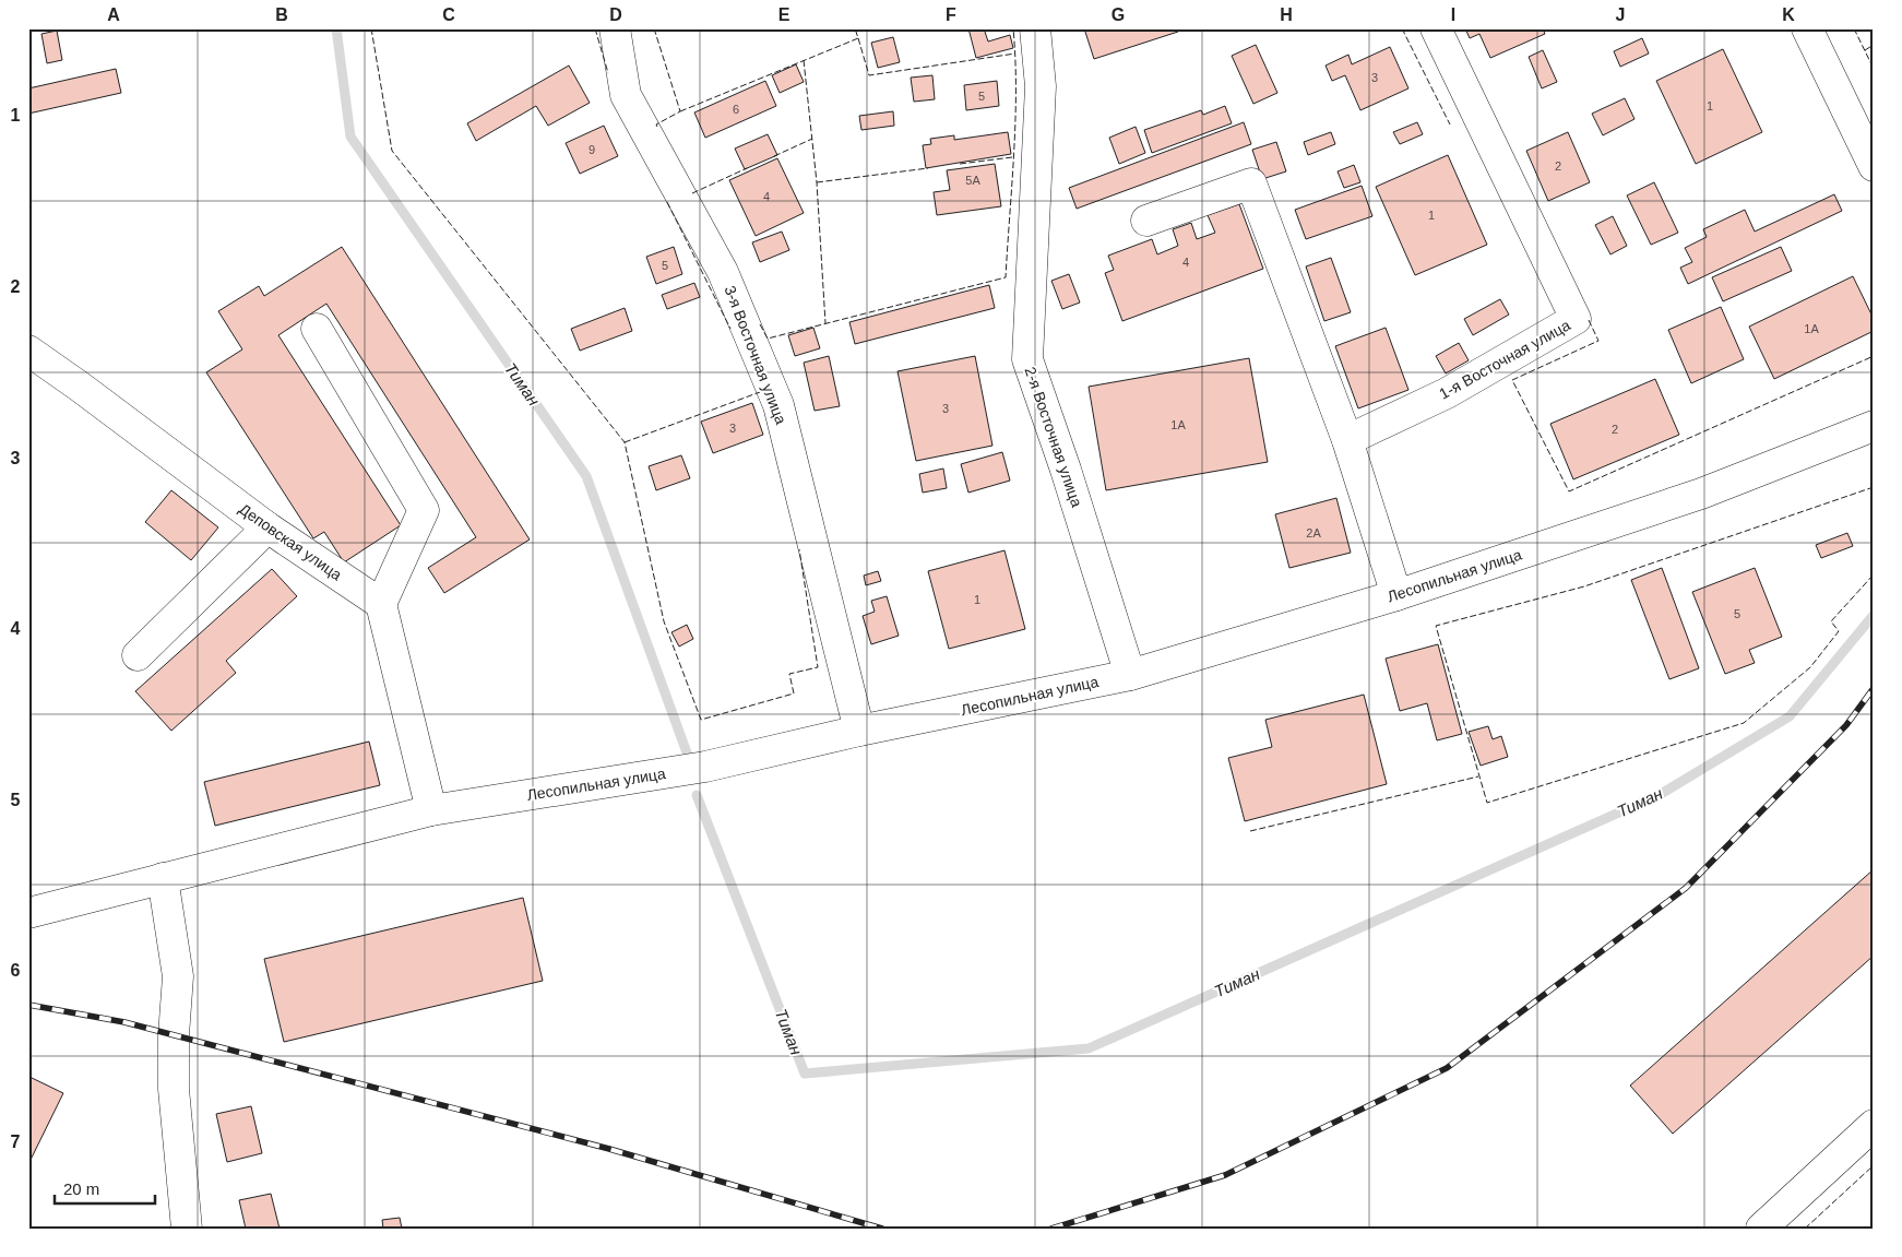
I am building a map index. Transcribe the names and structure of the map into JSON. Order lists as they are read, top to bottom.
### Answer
{
  "streets": {
    "street": [
      "3-я Восточная улица",
      "1-я Восточная улица",
      "2-я Восточная улица",
      "Деповская улица",
      "Лесопильная улица"
    ]
  },
  "crossings": [
    ["3-я Восточная улица", "Лесопильная улица"],
    ["2-я Восточная улица", "Лесопильная улица"]
  ],
  "water": ["Тиман"],
  "house_numbers": [
    "3",
    "5",
    "1",
    "6",
    "9",
    "2",
    "5А",
    "4",
    "1",
    "4",
    "5",
    "1А",
    "3",
    "1А",
    "3",
    "2",
    "2А",
    "1",
    "5"
  ],
  "scale_bar": "20 m",
  "grid": {
    "columns": [
      "A",
      "B",
      "C",
      "D",
      "E",
      "F",
      "G",
      "H",
      "I",
      "J",
      "K"
    ],
    "rows": [
      "1",
      "2",
      "3",
      "4",
      "5",
      "6",
      "7"
    ]
  }
}
